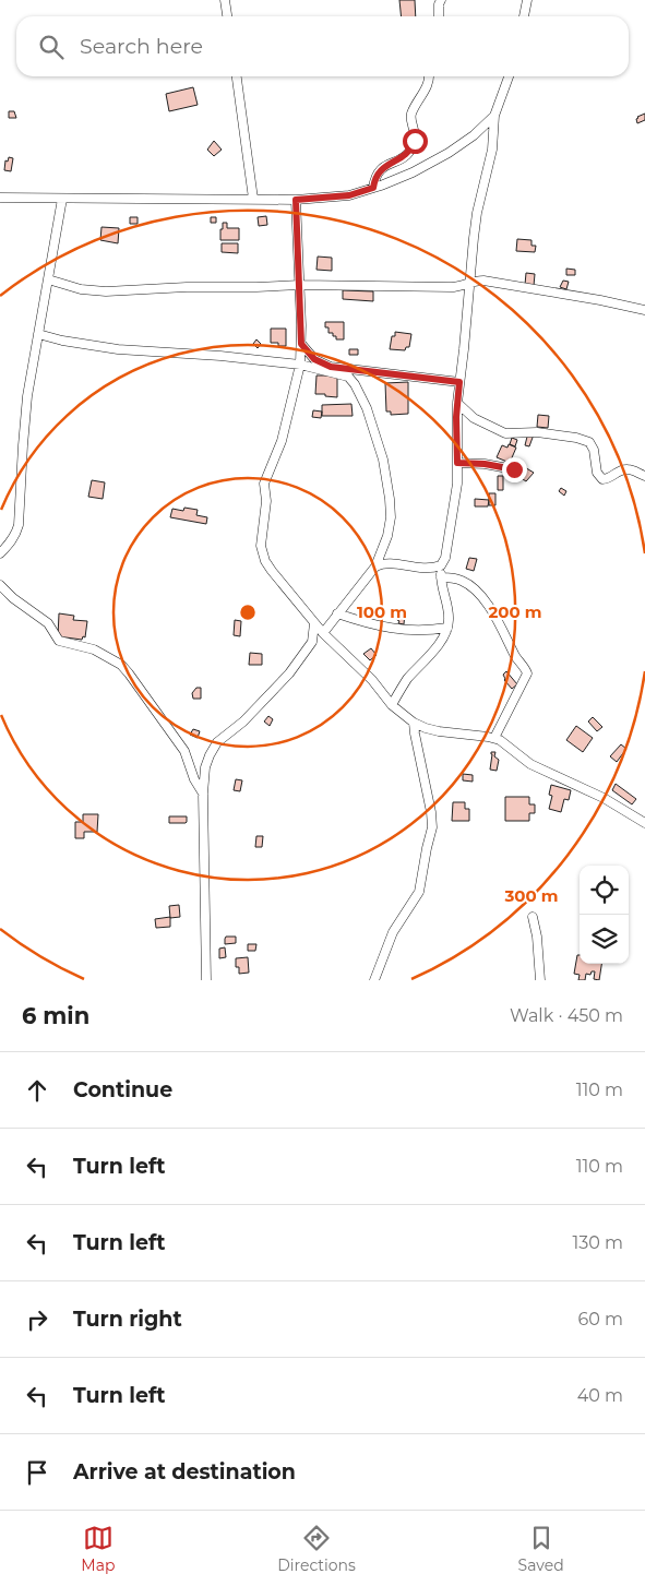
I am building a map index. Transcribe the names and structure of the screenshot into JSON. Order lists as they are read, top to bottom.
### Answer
{
  "page": {
    "search": "Search here",
    "heading": ["6 min", "Walk · 450 m"],
    "list": [
      ["Continue", "110 m"],
      ["Turn left", "110 m"],
      ["Turn left", "130 m"],
      ["Turn right", "60 m"],
      ["Turn left", "40 m"],
      "Arrive at destination"
    ],
    "nav": ["Map", "Directions", "Saved"]
  },
  "rings": ["100 m", "200 m", "300 m"]
}
